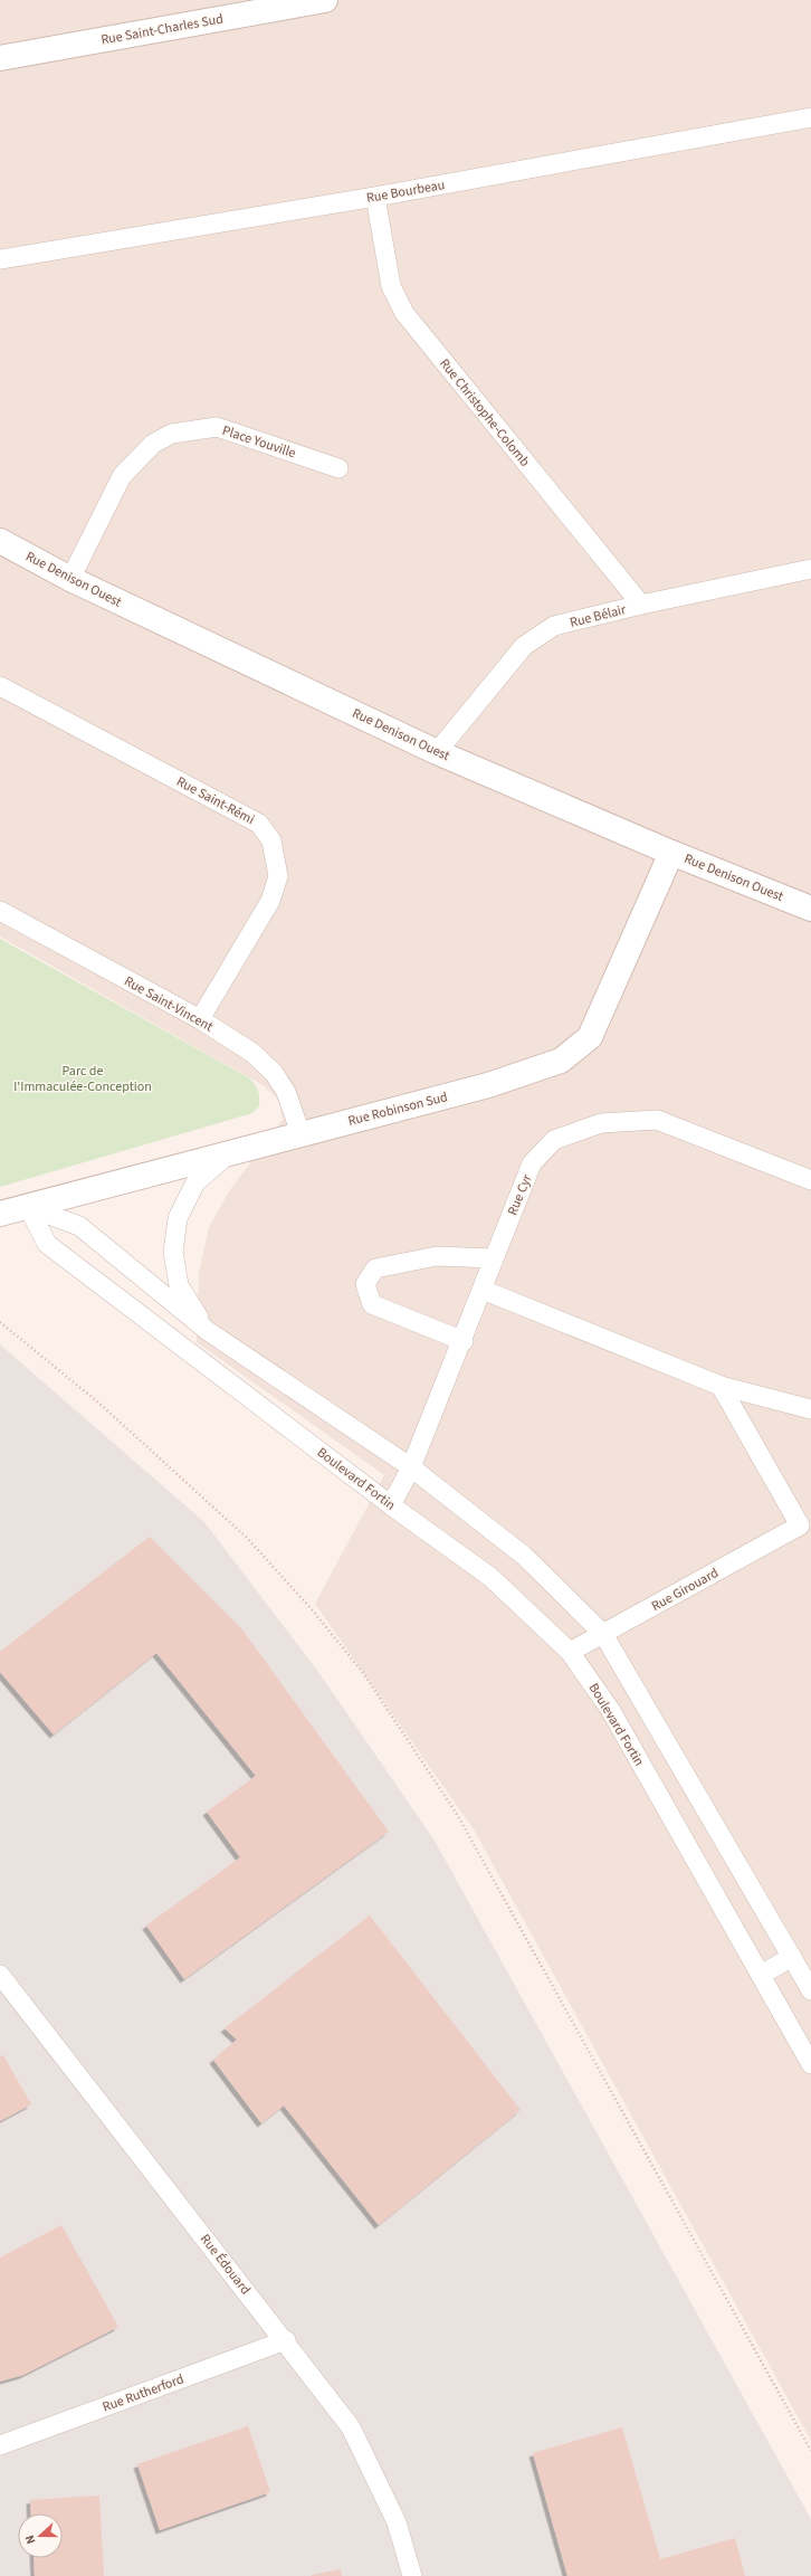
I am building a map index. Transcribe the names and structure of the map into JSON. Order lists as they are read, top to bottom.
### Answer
{
  "streets": {
    "street": [
      "Rue Saint-Charles Sud",
      "Rue Bourbeau",
      "Rue Christophe-Colomb",
      "Place Youville",
      "Rue Denison Ouest",
      "Rue Bélair",
      "Rue Saint-Rémi",
      "Rue Saint-Vincent",
      "Rue Robinson Sud",
      "Rue Cyr",
      "Boulevard Fortin",
      "Rue Girouard",
      "Rue Édouard",
      "Rue Rutherford"
    ]
  },
  "crossings": [
    ["Rue Bourbeau", "Rue Christophe-Colomb"],
    ["Rue Christophe-Colomb", "Rue Bélair"],
    ["Place Youville", "Rue Denison Ouest"],
    ["Rue Denison Ouest", "Rue Bélair"],
    ["Rue Denison Ouest", "Rue Robinson Sud"],
    ["Rue Saint-Rémi", "Rue Saint-Vincent"],
    ["Rue Saint-Vincent", "Rue Robinson Sud"],
    ["Rue Robinson Sud", "Boulevard Fortin"],
    ["Rue Cyr", "Boulevard Fortin"],
    ["Boulevard Fortin", "Rue Girouard"],
    ["Rue Édouard", "Rue Rutherford"]
  ],
  "parks": ["Parc de l'Immaculée-Conception"],
  "north": "left"
}
